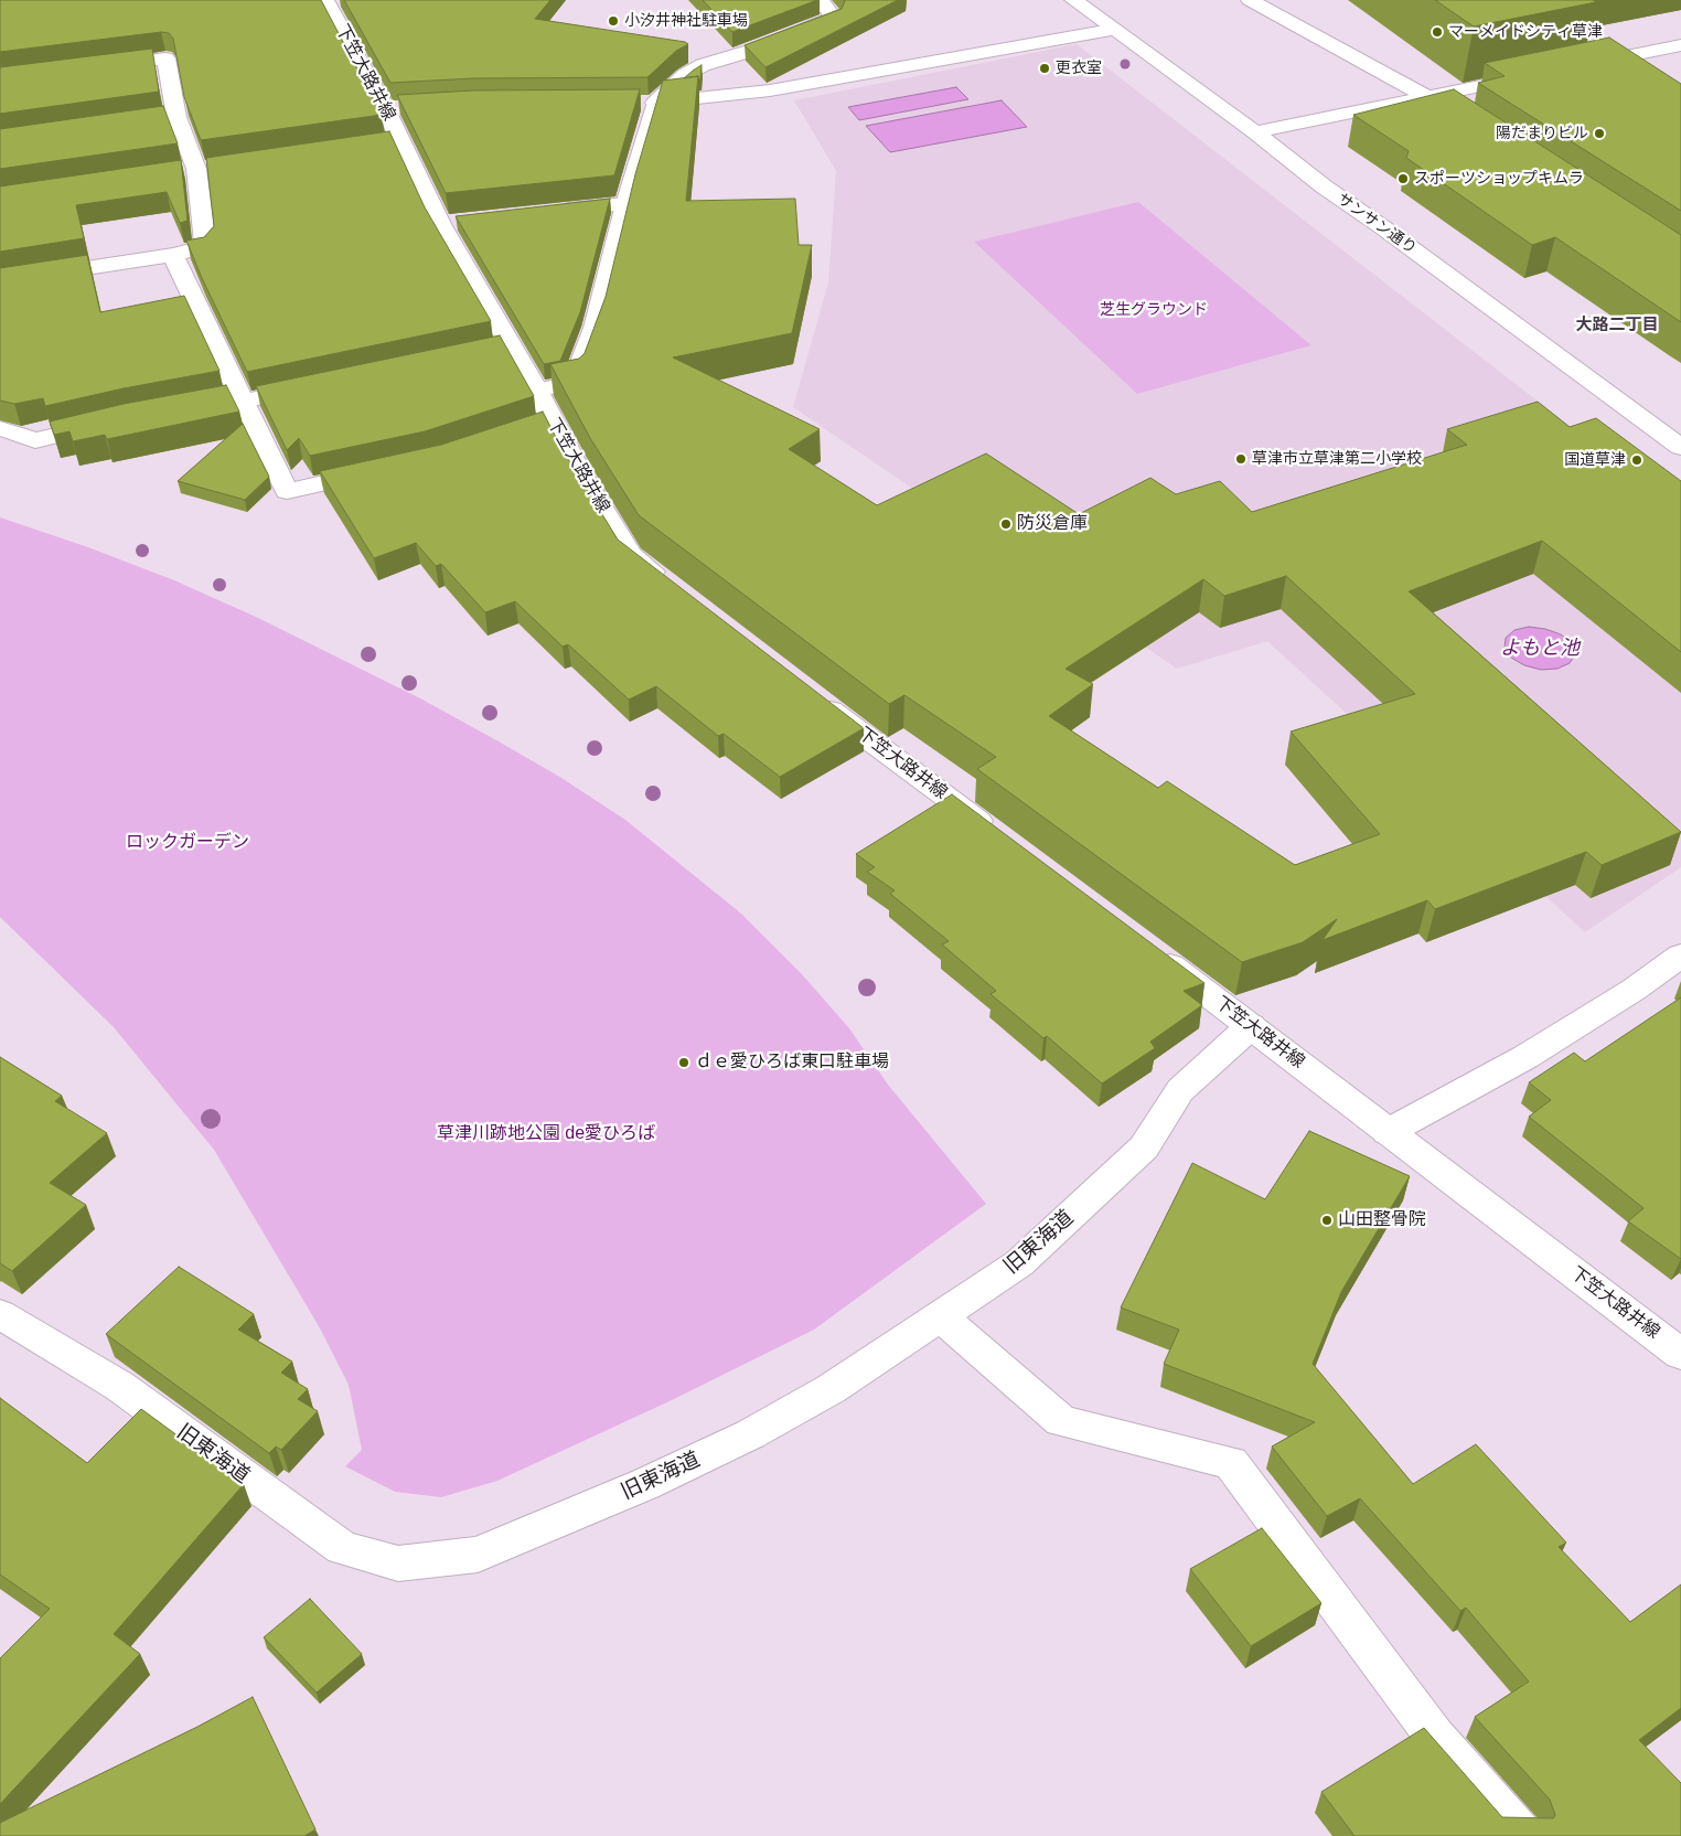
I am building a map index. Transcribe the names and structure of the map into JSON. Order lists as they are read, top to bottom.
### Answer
{
  "streets": {
    "street": ["下笠大路井線", "サンサン通り", "旧東海道"]
  },
  "crossings": [
    ["下笠大路井線", "旧東海道"]
  ],
  "districts": ["大路二丁目"],
  "water": ["よもと池"],
  "parks": ["芝生グラウンド", "ロックガーデン", "草津川跡地公園 de愛ひろば"],
  "places": [
    "小汐井神社駐車場",
    "マーメイドシティ草津",
    "更衣室",
    "陽だまりビル",
    "スポーツショップキムラ",
    "草津市立草津第二小学校",
    "国道草津",
    "防災倉庫",
    "ｄｅ愛ひろば東口駐車場",
    "山田整骨院"
  ]
}
